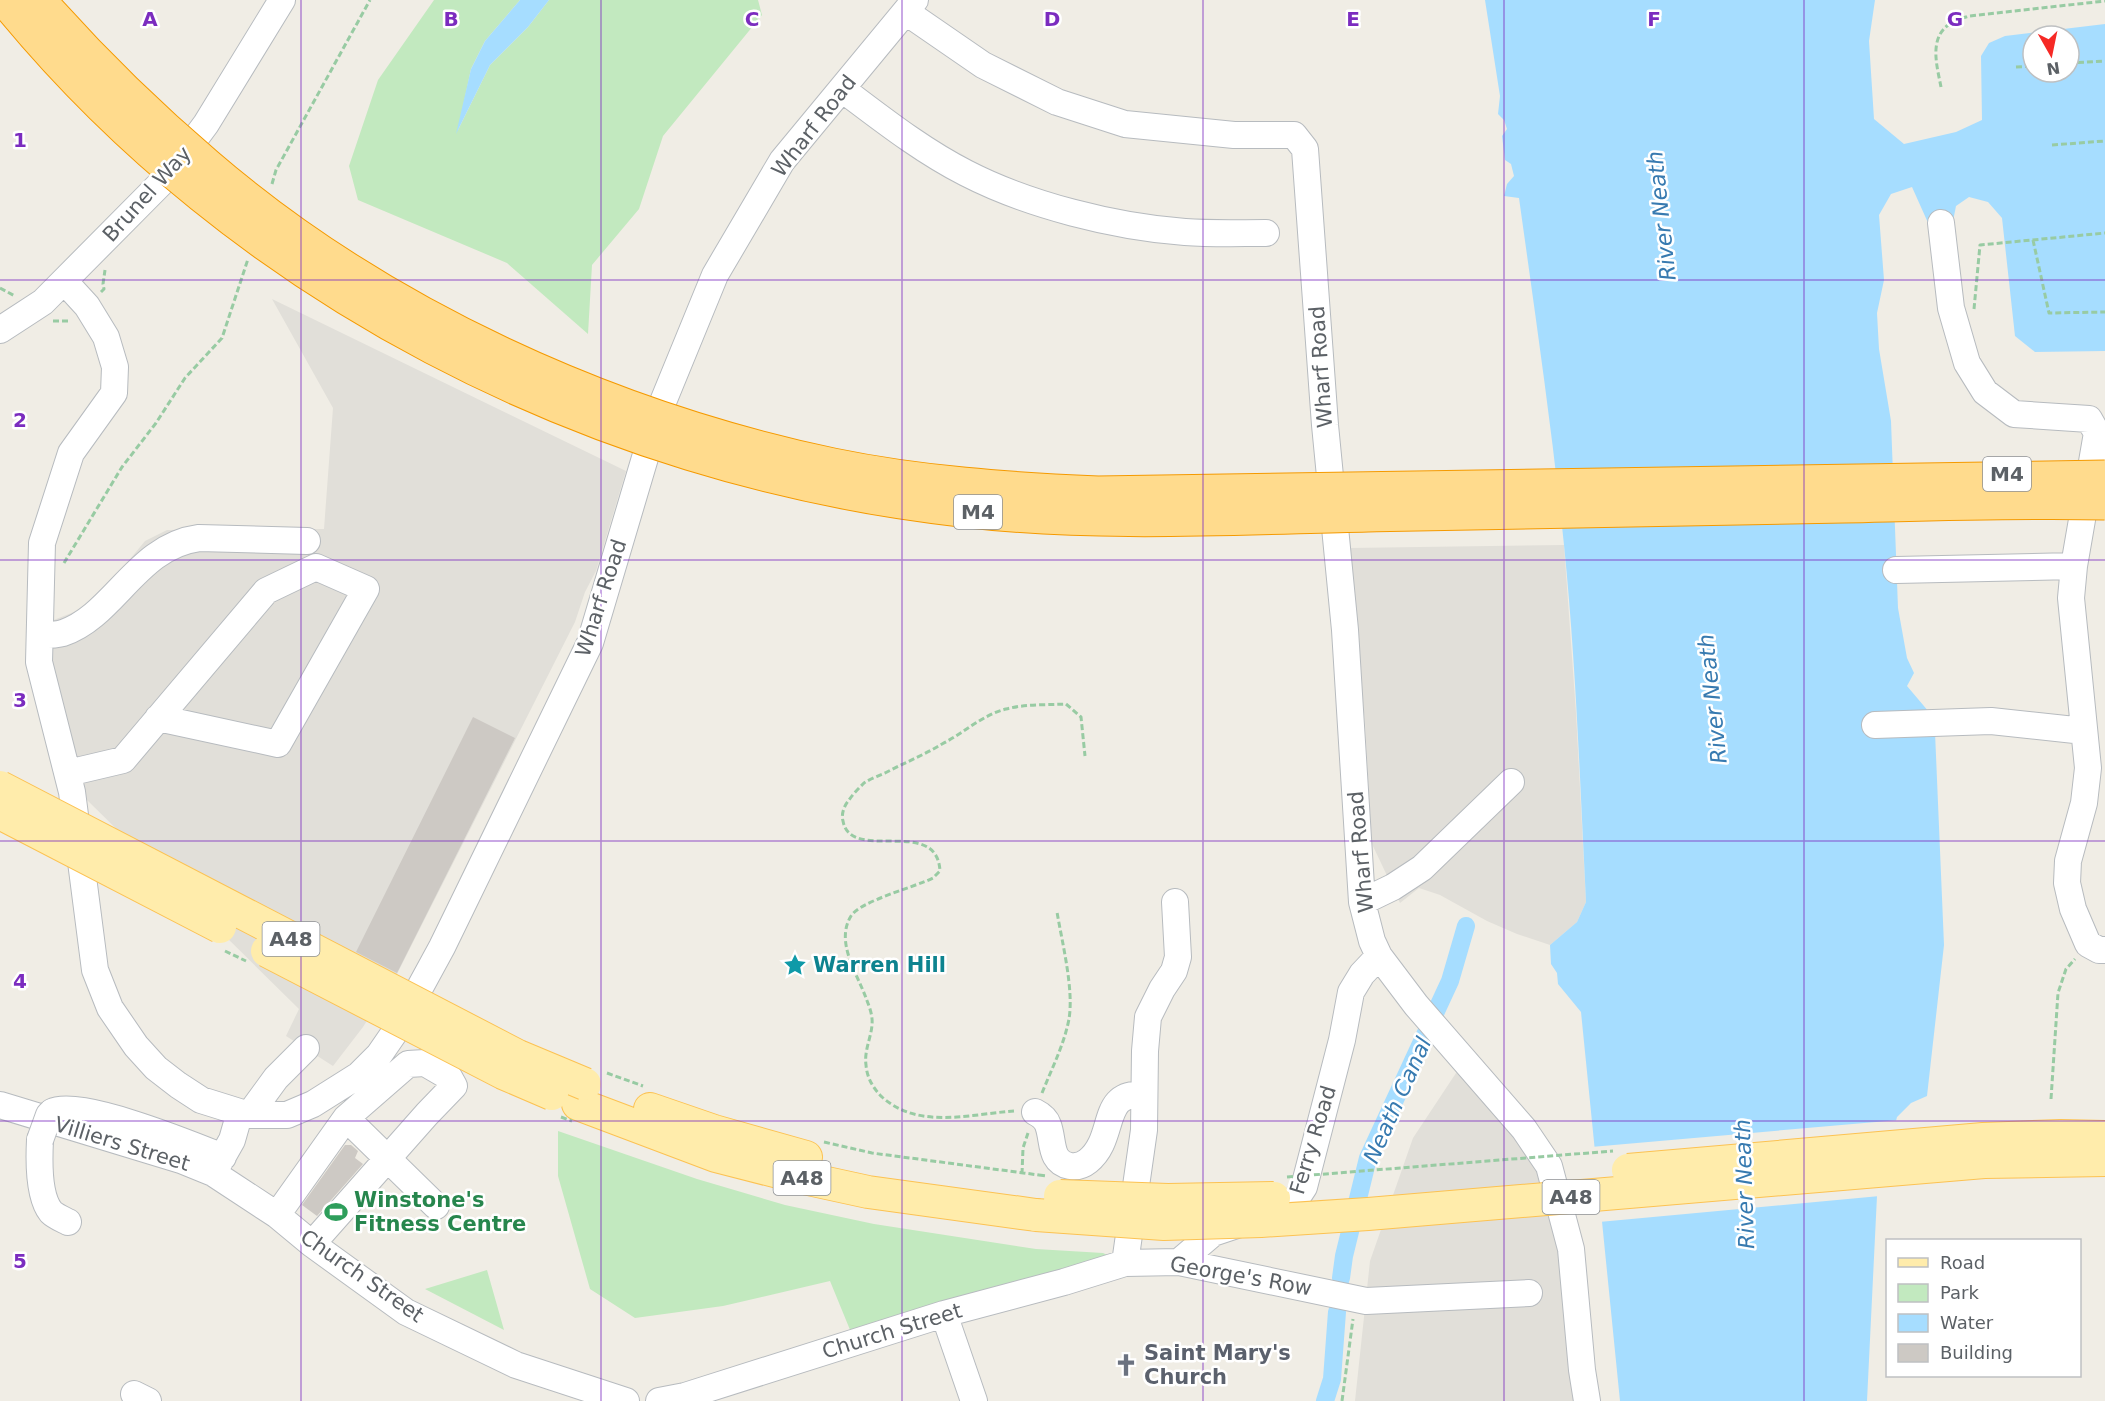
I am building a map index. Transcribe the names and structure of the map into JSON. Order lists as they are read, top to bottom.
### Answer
{
  "streets": {
    "highway": ["M4"],
    "main road": ["A48"],
    "street": [
      "Wharf Road",
      "Brunel Way",
      "Ferry Road",
      "Villiers Street",
      "Church Street",
      "George's Row"
    ]
  },
  "crossings": [
    ["Wharf Road", "Brunel Way"],
    ["Wharf Road", "Ferry Road"],
    ["Ferry Road", "George's Row"],
    ["Villiers Street", "Church Street"],
    ["Church Street", "George's Row"]
  ],
  "water": ["River Neath", "Neath Canal"],
  "places": {
    "place": ["Warren Hill"],
    "sports": ["Winstone's Fitness Centre"],
    "church": ["Saint Mary's Church"]
  },
  "legend": [
    "Road",
    "Park",
    "Water",
    "Building"
  ],
  "north": "bottom",
  "grid": {
    "columns": [
      "A",
      "B",
      "C",
      "D",
      "E",
      "F",
      "G"
    ],
    "rows": [
      "1",
      "2",
      "3",
      "4",
      "5"
    ]
  }
}
